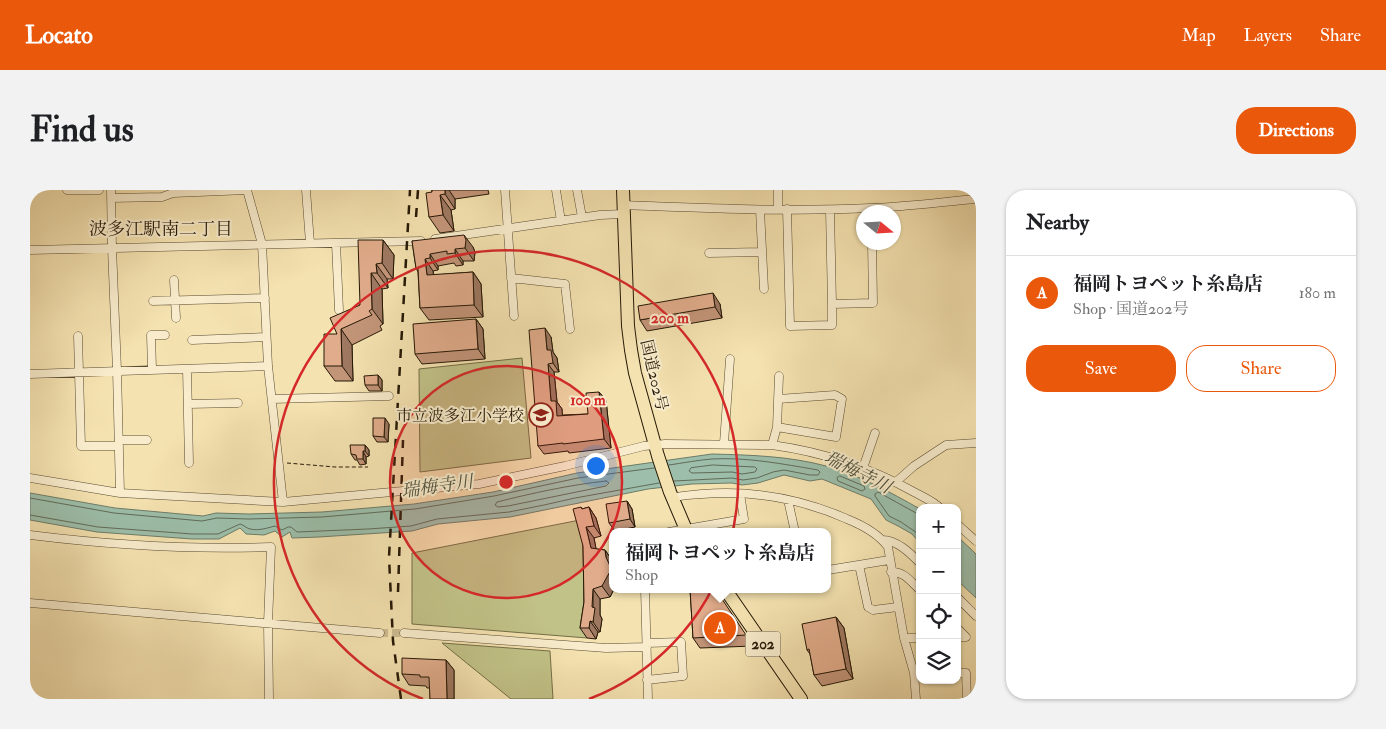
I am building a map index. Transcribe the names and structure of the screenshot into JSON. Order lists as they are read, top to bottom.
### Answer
{
  "streets": {
    "highway": ["国道202号", "202"]
  },
  "districts": ["波多江駅南二丁目"],
  "water": ["瑞梅寺川"],
  "places": {
    "school or university": ["市立波多江小学校"]
  },
  "north": "right",
  "page": {
    "header": "Locato",
    "nav": ["Map", "Layers", "Share"],
    "buttons": [
      "Directions",
      ["Save", "Share"]
    ],
    "title": "Find us",
    "heading": "Nearby",
    "list": [
      {
        "mark": "A",
        "name": "福岡トヨペット糸島店",
        "note": "Shop · 国道202号",
        "value": "180 m"
      }
    ],
    "map_buttons": ["+", "−"],
    "popup": ["福岡トヨペット糸島店", "Shop"],
    "pins": "A"
  },
  "rings": ["200 m", "100 m"]
}
